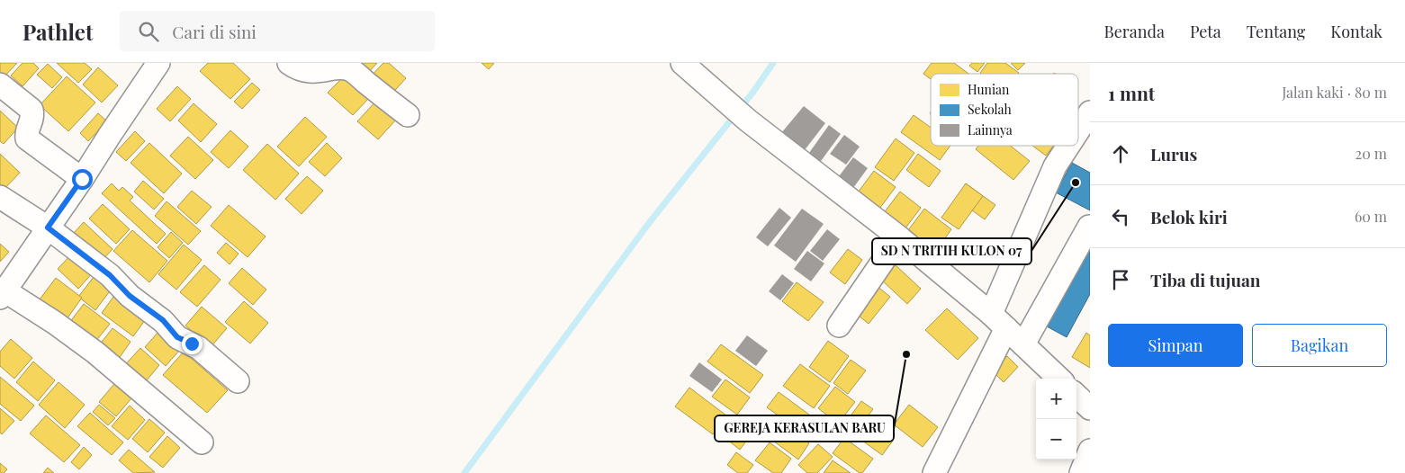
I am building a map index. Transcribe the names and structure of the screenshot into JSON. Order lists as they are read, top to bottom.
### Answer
{
  "places": ["SD N TRITIH KULON 07", "GEREJA KERASULAN BARU"],
  "legend": ["Hunian", "Sekolah", "Lainnya"],
  "page": {
    "header": "Pathlet",
    "search": "Cari di sini",
    "nav": [
      "Beranda",
      "Peta",
      "Tentang",
      "Kontak"
    ],
    "heading": ["1 mnt", "Jalan kaki · 80 m"],
    "list": [
      ["Lurus", "20 m"],
      ["Belok kiri", "60 m"],
      "Tiba di tujuan"
    ],
    "buttons": ["Simpan", "Bagikan"],
    "map_buttons": ["+", "−"]
  }
}
